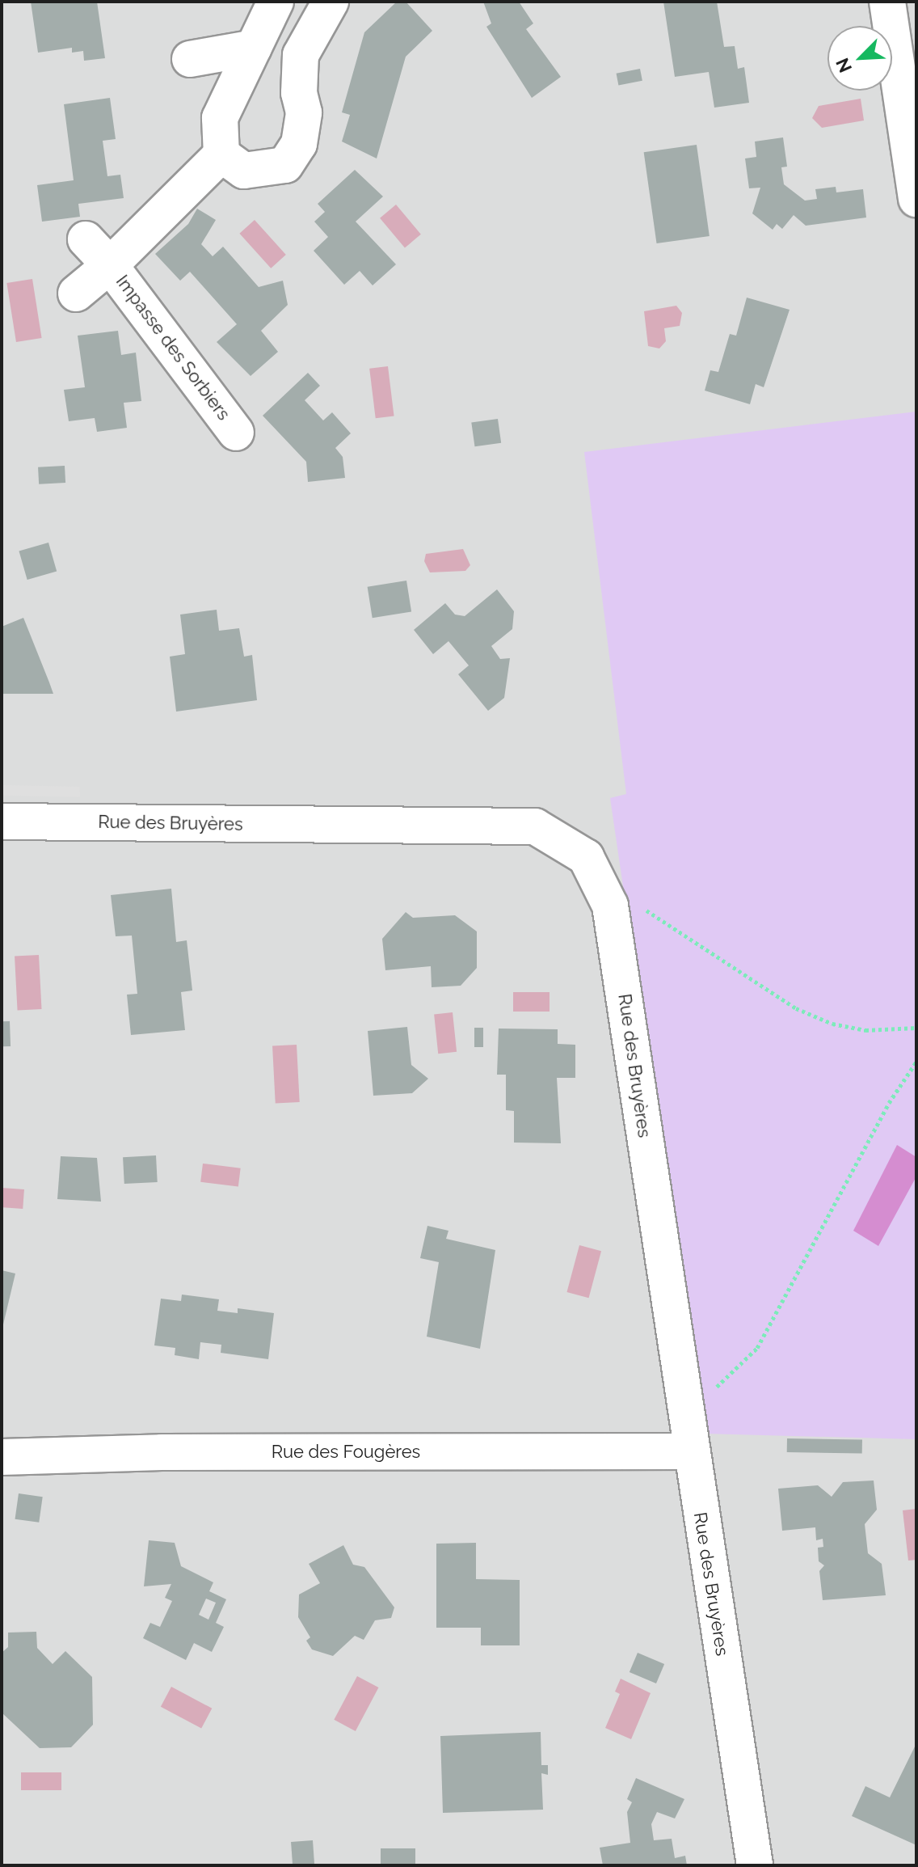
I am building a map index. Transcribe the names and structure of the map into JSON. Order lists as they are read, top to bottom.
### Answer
{
  "streets": {
    "street": ["Impasse des Sorbiers", "Rue des Bruyères", "Rue des Fougères"]
  },
  "crossings": [
    ["Rue des Bruyères", "Rue des Fougères"]
  ],
  "north": "bottom left"
}
